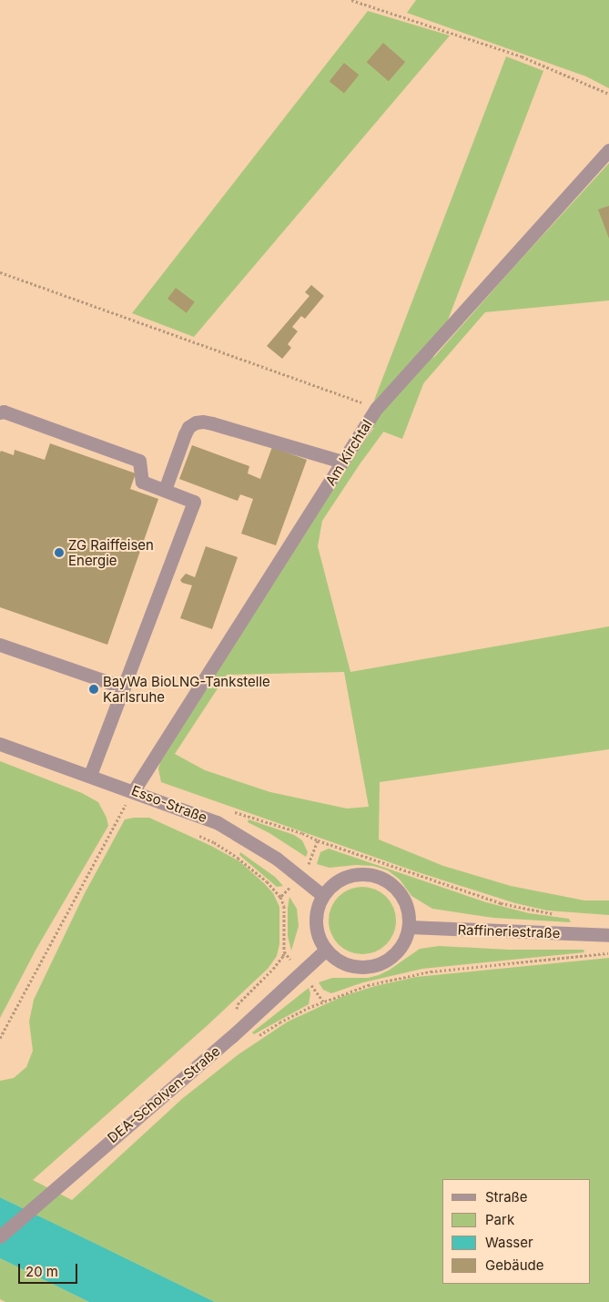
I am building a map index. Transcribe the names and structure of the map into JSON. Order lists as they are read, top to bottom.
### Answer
{
  "streets": {
    "street": [
      "Am Kirchtal",
      "Esso-Straße",
      "Raffineriestraße",
      "DEA-Scholven-Straße"
    ]
  },
  "crossings": [
    ["Am Kirchtal", "Esso-Straße"],
    ["Esso-Straße", "Raffineriestraße"],
    ["Esso-Straße", "DEA-Scholven-Straße"],
    ["Raffineriestraße", "DEA-Scholven-Straße"]
  ],
  "places": ["ZG Raiffeisen Energie", "BayWa BioLNG-Tankstelle Karlsruhe"],
  "legend": [
    "Straße",
    "Park",
    "Wasser",
    "Gebäude"
  ],
  "scale_bar": "20 m"
}
